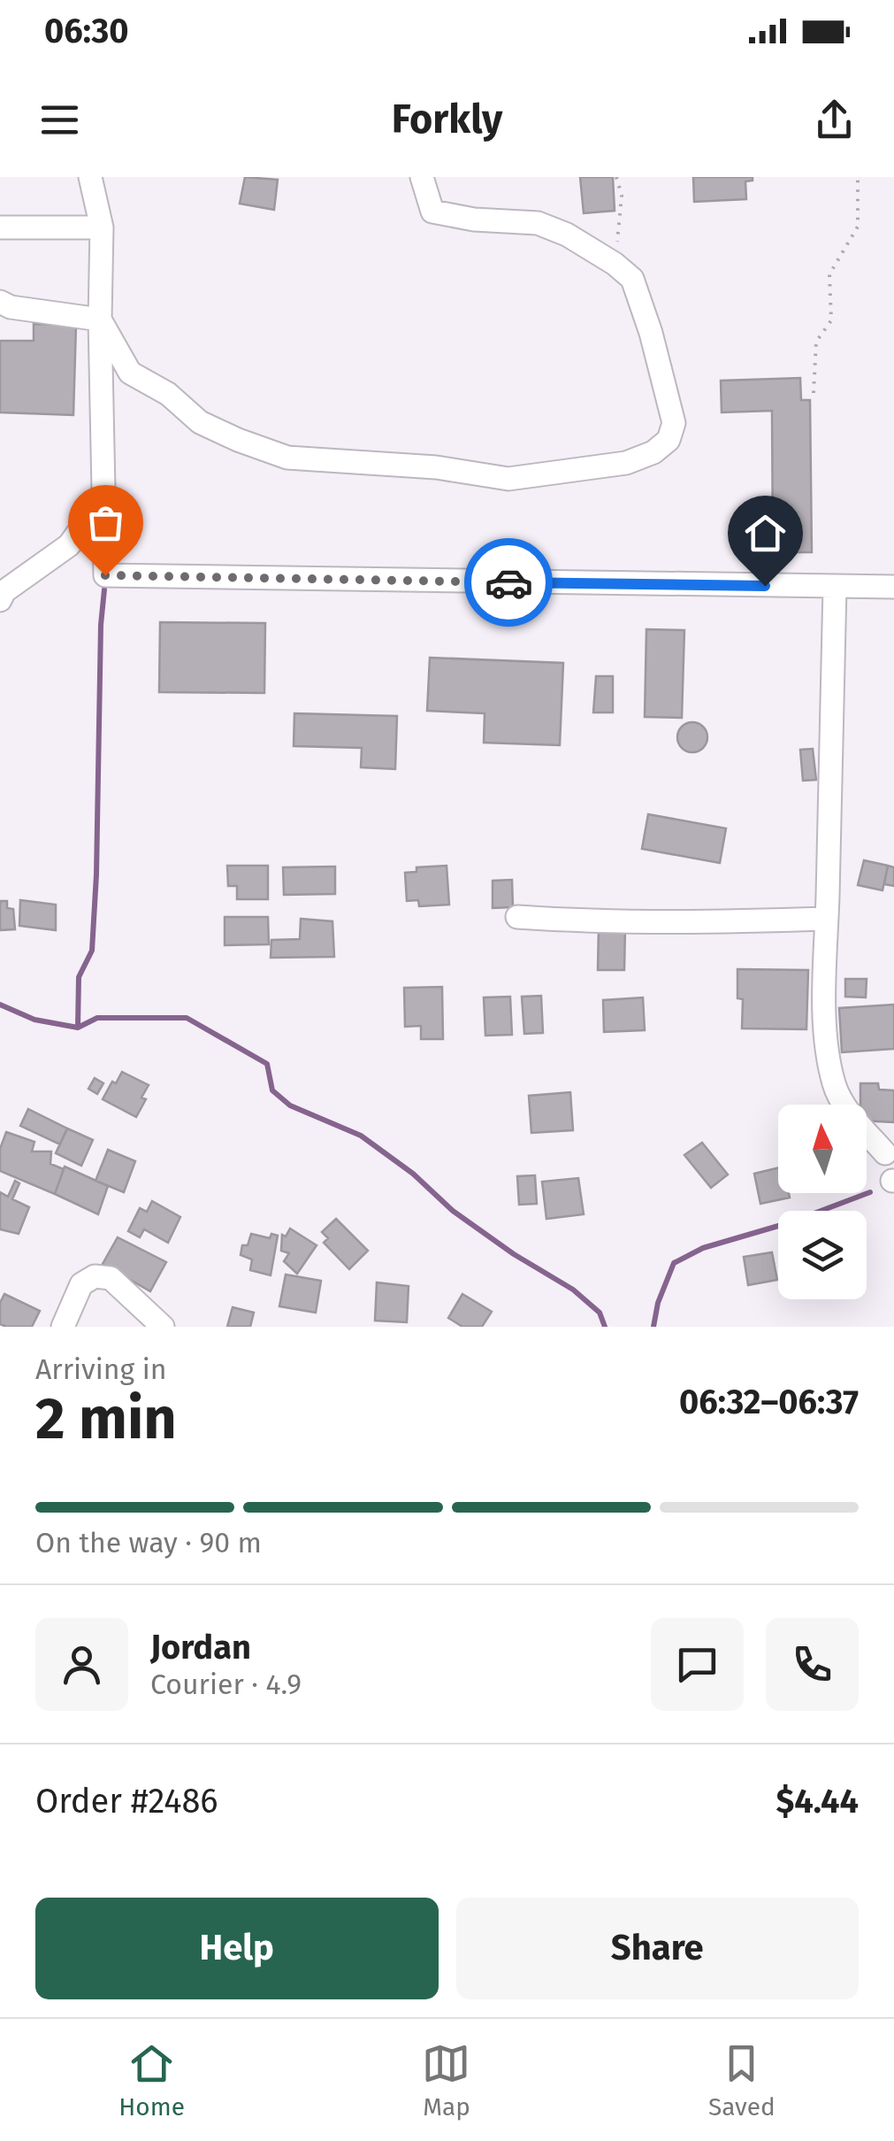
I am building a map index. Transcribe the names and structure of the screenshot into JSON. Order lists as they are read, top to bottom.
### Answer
{
  "north": "top",
  "page": {
    "status": "06:30",
    "header": "Forkly",
    "heading": ["2 min", "Arriving in", "06:32–06:37"],
    "panel": [
      "Jordan",
      "Courier · 4.9",
      "Order #2486",
      "$4.44"
    ],
    "bar": "On the way · 90 m",
    "buttons": ["Help", "Share"],
    "tabs": ["Home", "Map", "Saved"]
  }
}
